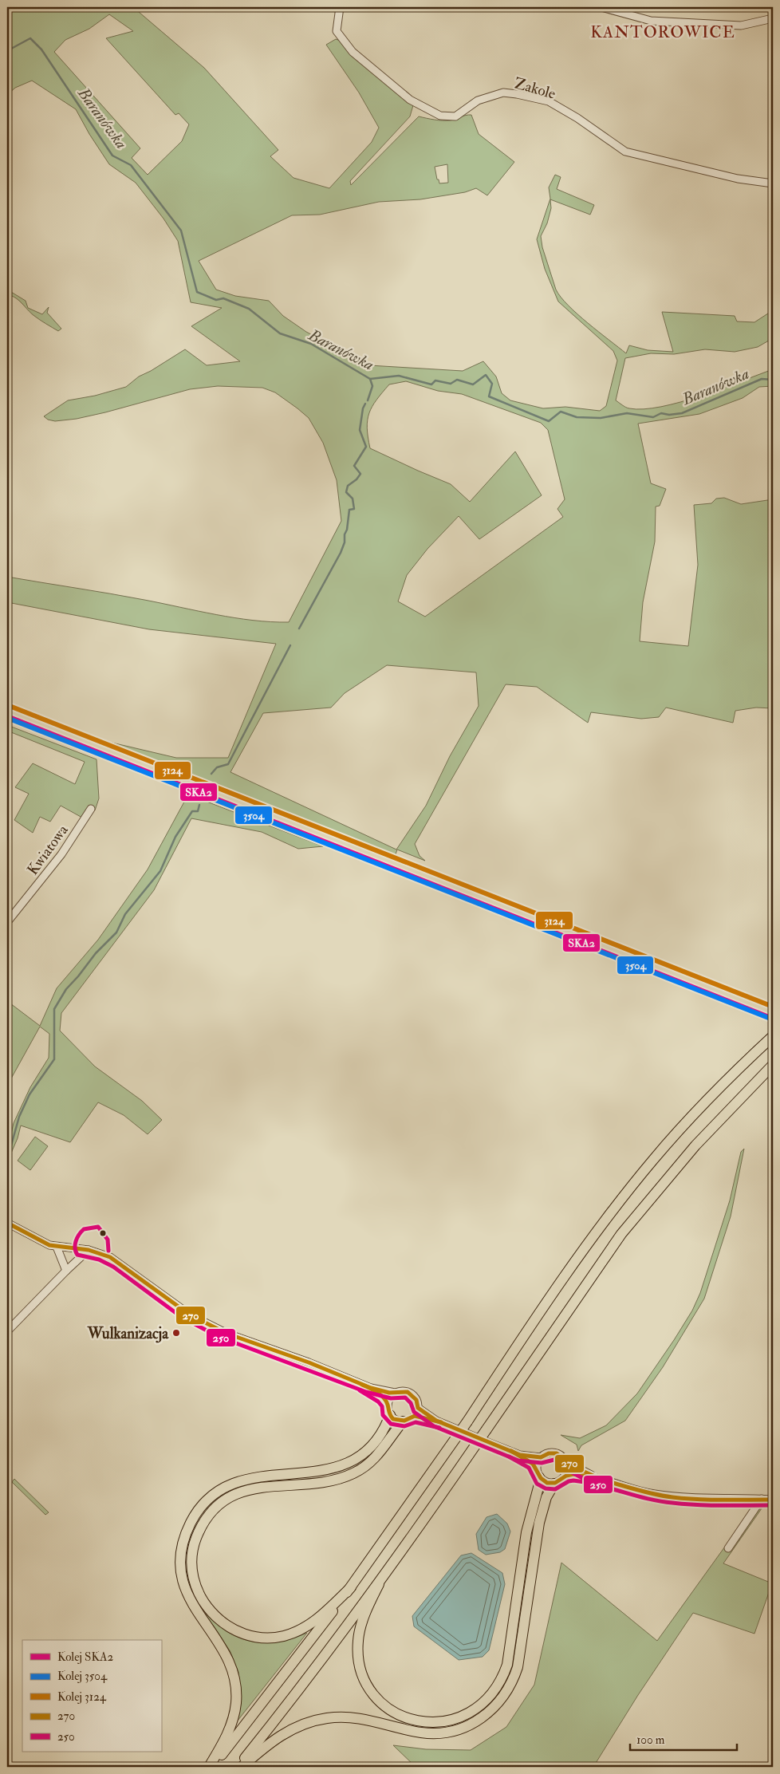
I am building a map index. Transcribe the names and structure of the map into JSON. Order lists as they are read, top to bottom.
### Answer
{
  "streets": {
    "street": ["Zakole", "Kwiatowa"]
  },
  "districts": ["KANTOROWICE"],
  "water": ["Baranówka"],
  "places": ["Wulkanizacja"],
  "lines": [
    "rail line 3124",
    "rail line SKA2",
    "rail line 3504",
    "transit line 270",
    "transit line 250"
  ],
  "legend": [
    "Kolej SKA2",
    "Kolej 3504",
    "Kolej 3124",
    "270",
    "250"
  ],
  "scale_bar": "100 m"
}
